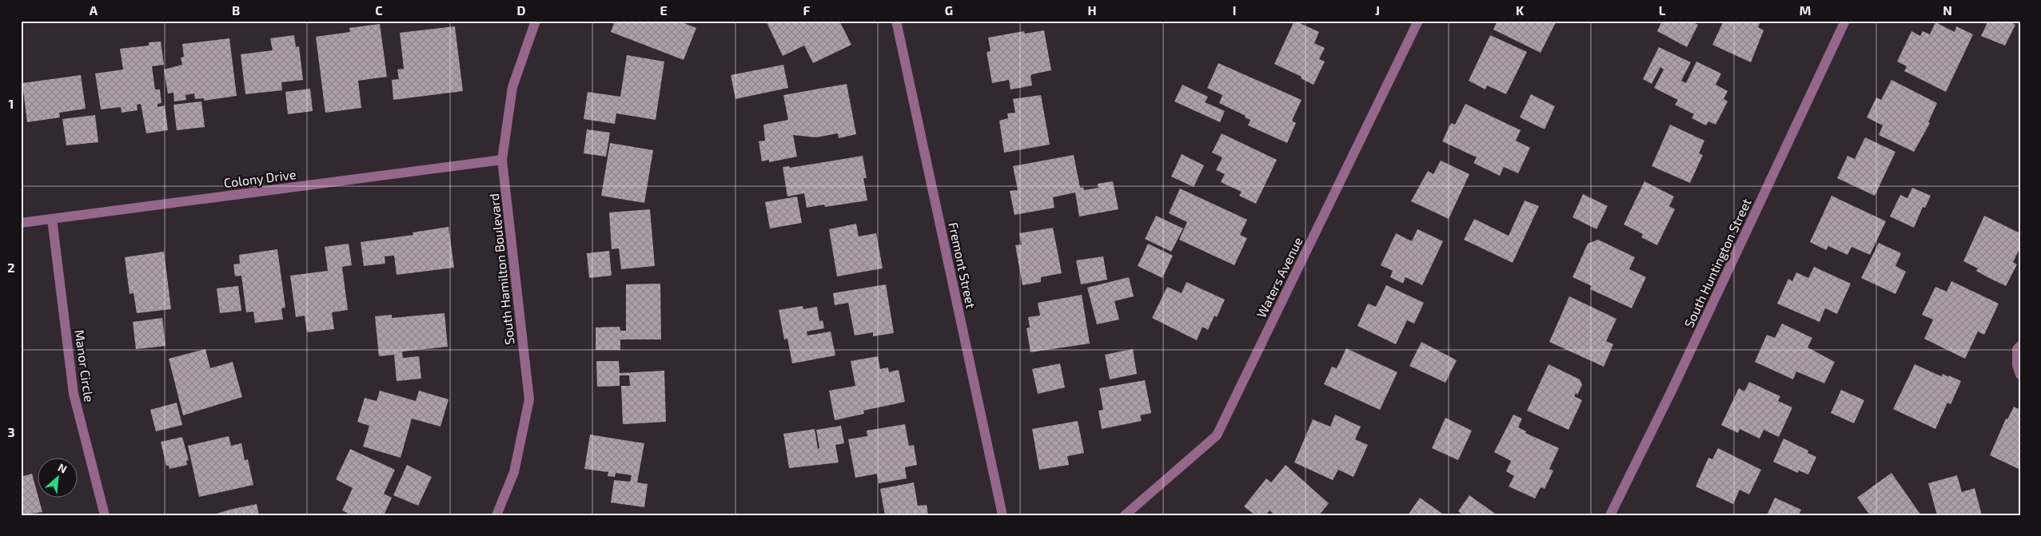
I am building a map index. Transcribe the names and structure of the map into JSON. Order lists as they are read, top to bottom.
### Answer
{
  "streets": {
    "street": [
      "Colony Drive",
      "South Huntington Street",
      "Fremont Street",
      "South Hamilton Boulevard",
      "Waters Avenue",
      "Manor Circle"
    ]
  },
  "crossings": [
    ["Colony Drive", "South Hamilton Boulevard"],
    ["Colony Drive", "Manor Circle"]
  ],
  "north": "top right",
  "grid": {
    "columns": [
      "A",
      "B",
      "C",
      "D",
      "E",
      "F",
      "G",
      "H",
      "I",
      "J",
      "K",
      "L",
      "M",
      "N"
    ],
    "rows": ["1", "2", "3"]
  }
}
